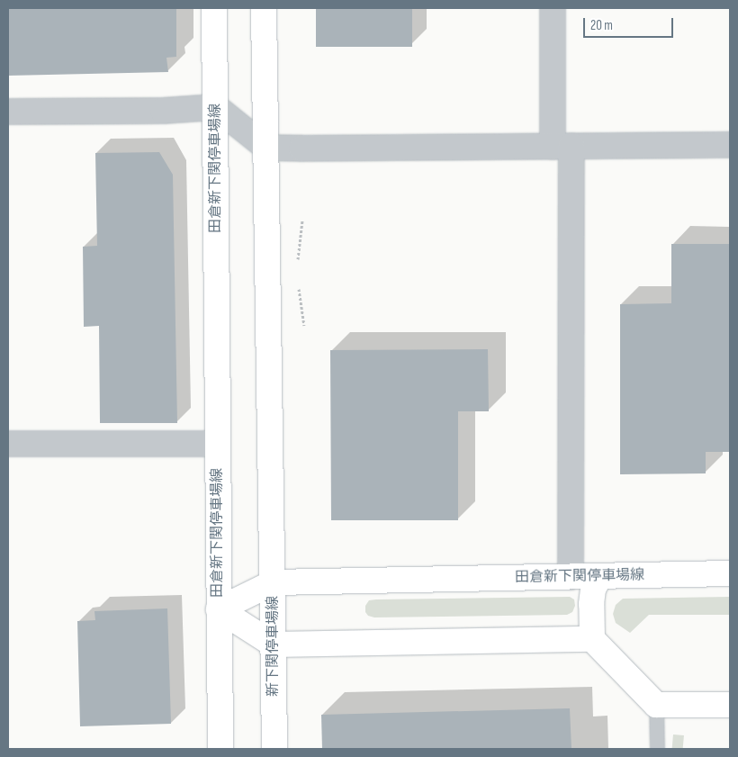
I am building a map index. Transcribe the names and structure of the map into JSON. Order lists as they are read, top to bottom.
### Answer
{
  "streets": {
    "main road": ["田倉新下関停車場線", "新下関停車場線"]
  },
  "crossings": [
    ["田倉新下関停車場線", "新下関停車場線"]
  ],
  "scale_bar": "20 m"
}
